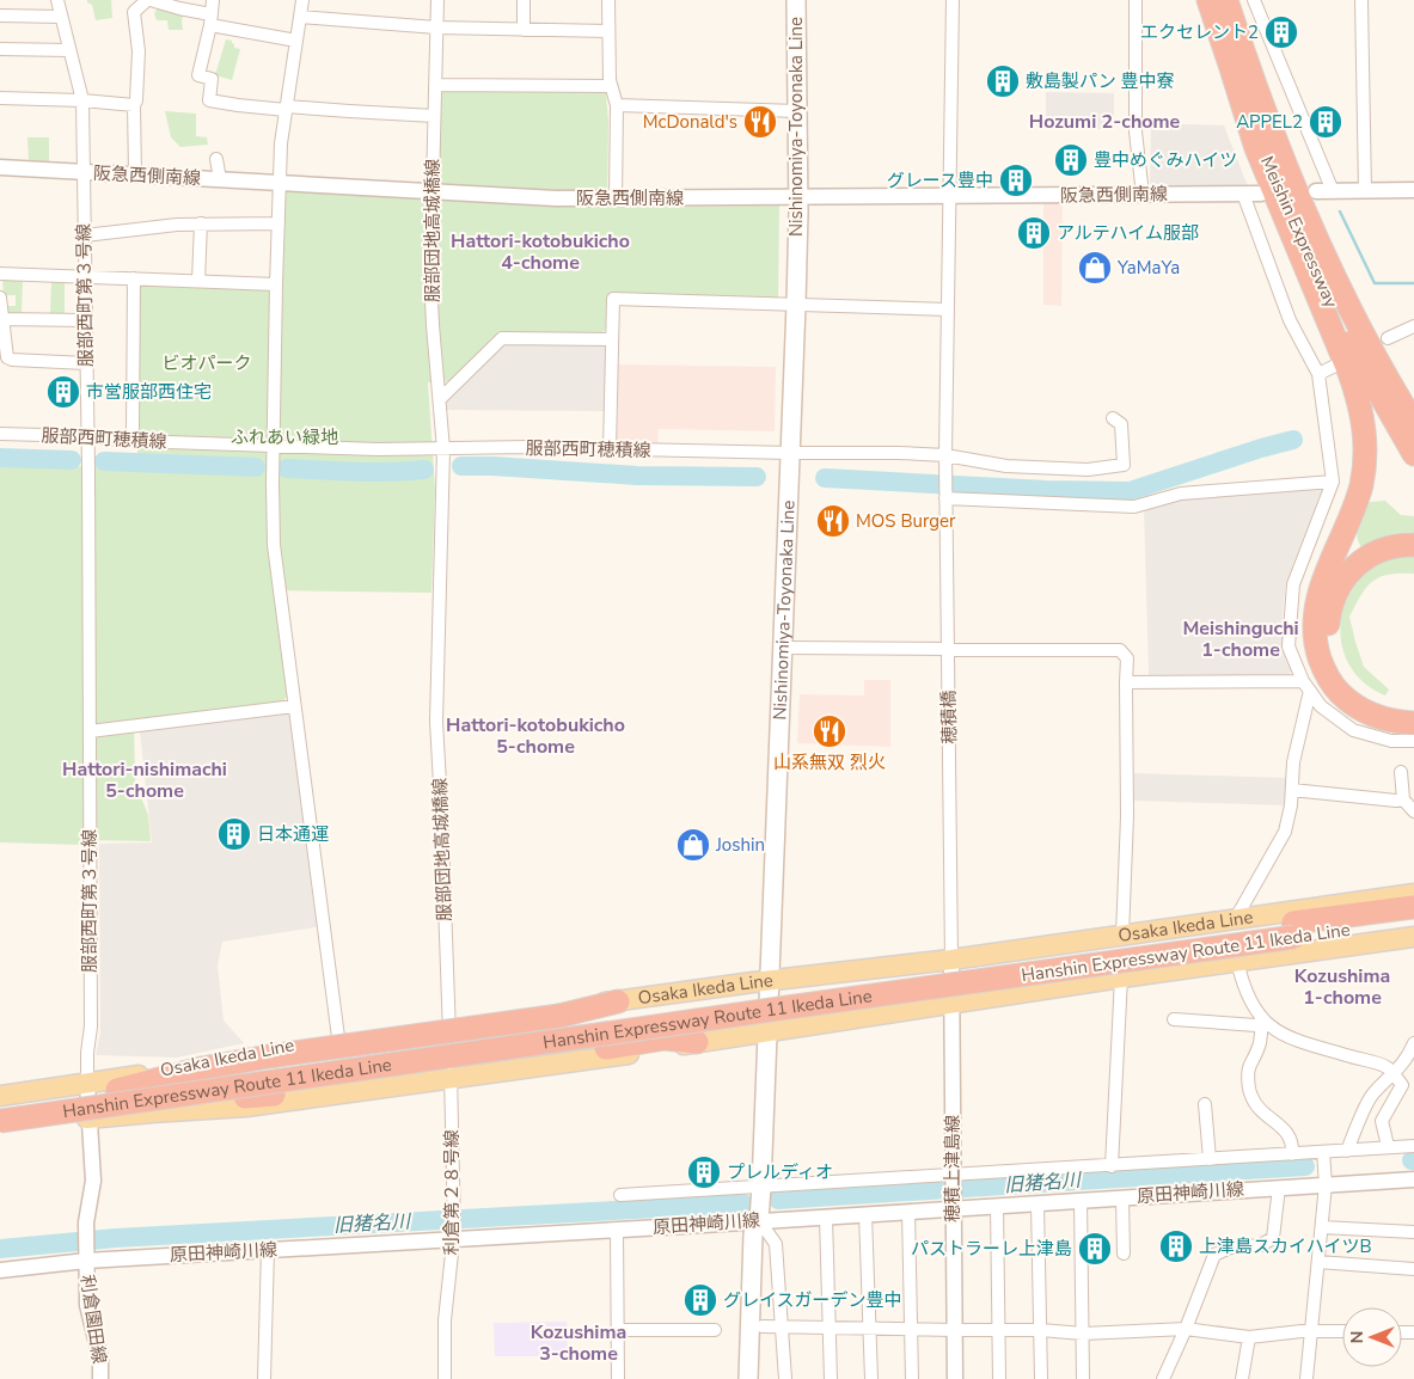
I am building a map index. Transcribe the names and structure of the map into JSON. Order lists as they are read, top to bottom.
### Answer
{
  "streets": {
    "highway": ["Meishin Expressway", "Hanshin Expressway Route 11 Ikeda Line"],
    "main road": ["Nishinomiya-Toyonaka Line", "Osaka Ikeda Line"],
    "street": [
      "阪急西側南線",
      "服部団地高城橋線",
      "服部西町第３号線",
      "服部西町穂積線",
      "穂積橋",
      "穂積上津島線",
      "利倉第２８号線",
      "原田神崎川線",
      "利倉園田線"
    ]
  },
  "crossings": [
    ["Nishinomiya-Toyonaka Line", "阪急西側南線"],
    ["Nishinomiya-Toyonaka Line", "服部西町穂積線"],
    ["Nishinomiya-Toyonaka Line", "Osaka Ikeda Line"],
    ["Nishinomiya-Toyonaka Line", "原田神崎川線"],
    ["阪急西側南線", "服部団地高城橋線"],
    ["阪急西側南線", "服部西町第３号線"],
    ["阪急西側南線", "穂積橋"],
    ["服部団地高城橋線", "服部西町穂積線"],
    ["服部団地高城橋線", "Osaka Ikeda Line"],
    ["服部団地高城橋線", "利倉第２８号線"],
    ["服部西町第３号線", "服部西町穂積線"],
    ["服部西町第３号線", "Osaka Ikeda Line"],
    ["服部西町第３号線", "Hanshin Expressway Route 11 Ikeda Line"],
    ["服部西町第３号線", "利倉園田線"],
    ["服部西町穂積線", "穂積橋"],
    ["穂積橋", "Osaka Ikeda Line"],
    ["穂積橋", "穂積上津島線"],
    ["Osaka Ikeda Line", "穂積上津島線"],
    ["穂積上津島線", "原田神崎川線"],
    ["利倉第２８号線", "原田神崎川線"],
    ["原田神崎川線", "利倉園田線"]
  ],
  "districts": [
    "Hozumi 2-chome",
    "Hattori-kotobukicho 4-chome",
    "Meishinguchi 1-chome",
    "Hattori-kotobukicho 5-chome",
    "Hattori-nishimachi 5-chome",
    "Kozushima 1-chome",
    "Kozushima 3-chome"
  ],
  "water": ["旧猪名川"],
  "parks": ["ビオパーク", "ふれあい緑地"],
  "places": {
    "building": [
      "エクセレント2",
      "敷島製パン 豊中寮",
      "APPEL2",
      "豊中めぐみハイツ",
      "グレース豊中",
      "アルテハイム服部",
      "市営服部西住宅",
      "日本通運",
      "プレルディオ",
      "上津島スカイハイツB",
      "パストラーレ上津島",
      "グレイスガーデン豊中"
    ],
    "restaurant": ["McDonald's", "MOS Burger", "山系無双 烈火"],
    "shop": ["YaMaYa", "Joshin"]
  },
  "north": "left"
}
